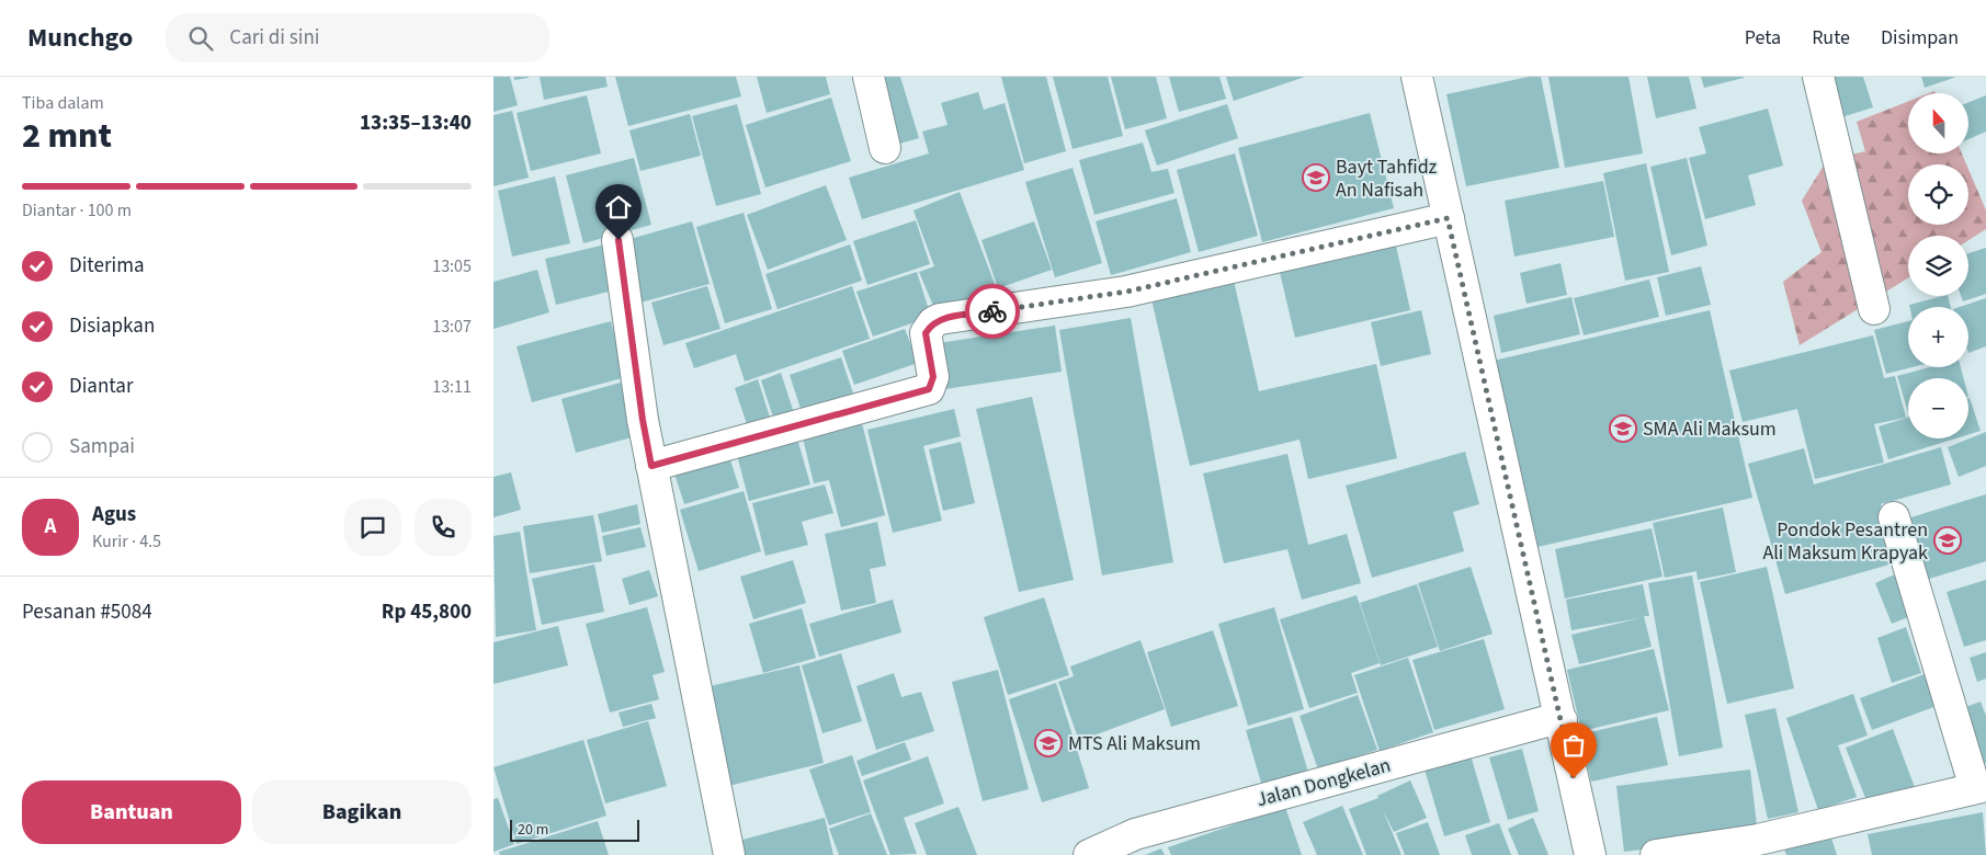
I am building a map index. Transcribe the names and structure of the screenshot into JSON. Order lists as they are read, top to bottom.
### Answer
{
  "streets": {
    "street": ["Jalan Dongkelan"]
  },
  "places": {
    "school or university": [
      "Bayt Tahfidz An Nafisah",
      "SMA Ali Maksum",
      "Pondok Pesantren Ali Maksum Krapyak",
      "MTS Ali Maksum"
    ]
  },
  "scale_bar": "20 m",
  "north": "top",
  "page": {
    "header": "Munchgo",
    "search": "Cari di sini",
    "nav": ["Peta", "Rute", "Disimpan"],
    "heading": ["2 mnt", "Tiba dalam", "13:35–13:40"],
    "panel": [
      "Agus",
      "Kurir · 4.5",
      "Pesanan #5084",
      "Rp 45,800"
    ],
    "map_buttons": ["+", "−"],
    "bar": "Diantar · 100 m",
    "list": [
      ["Diterima", "13:05"],
      ["Disiapkan", "13:07"],
      ["Diantar", "13:11"],
      "Sampai"
    ],
    "round": "A",
    "buttons": ["Bantuan", "Bagikan"],
    "scale": "20 m"
  }
}
